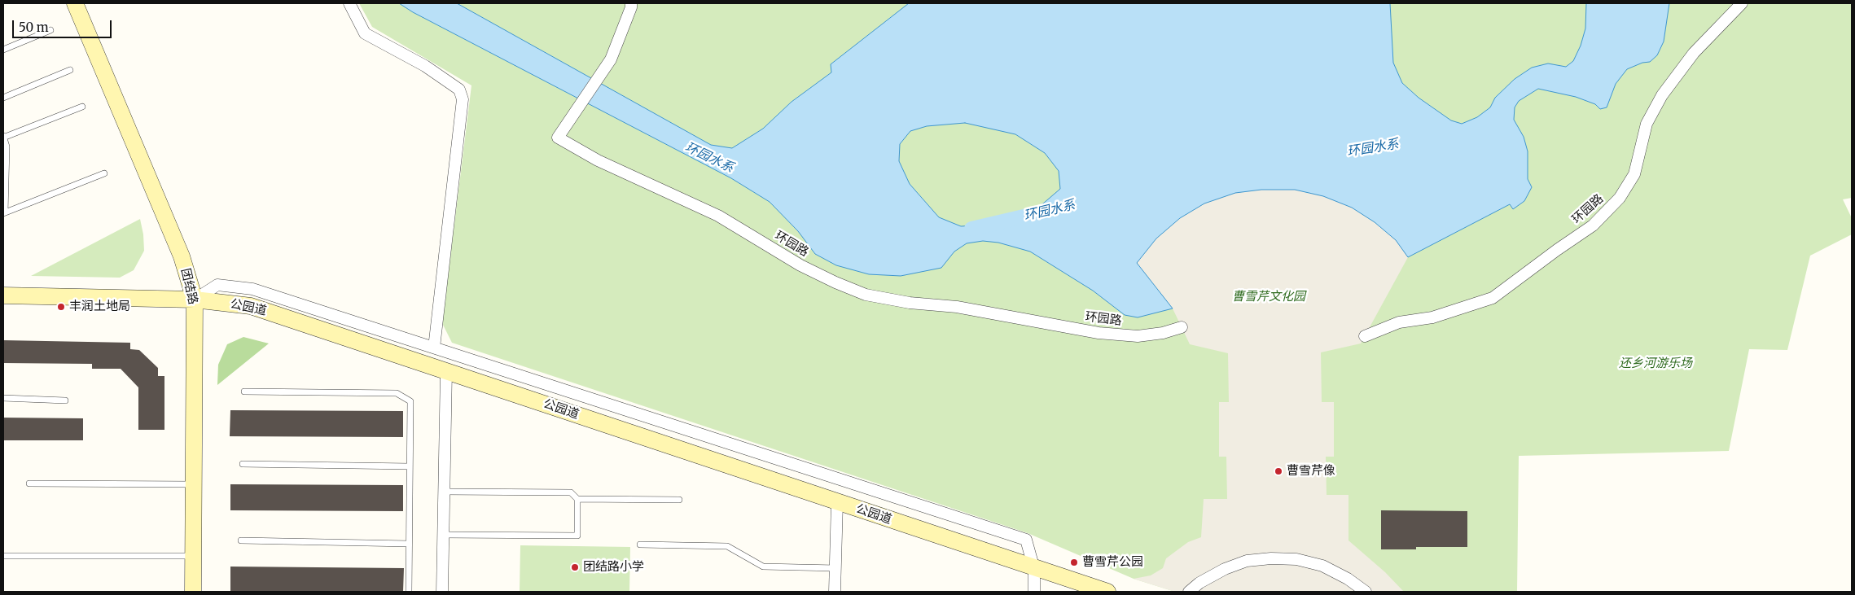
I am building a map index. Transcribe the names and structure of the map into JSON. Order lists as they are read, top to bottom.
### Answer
{
  "streets": {
    "main road": ["团结路", "公园道"],
    "street": ["环园路"]
  },
  "crossings": [
    ["团结路", "公园道"]
  ],
  "water": ["环园水系"],
  "parks": ["曹雪芹文化园", "还乡河游乐场"],
  "places": [
    "丰润土地局",
    "曹雪芹像",
    "曹雪芹公园",
    "团结路小学"
  ],
  "scale_bar": "50 m"
}
